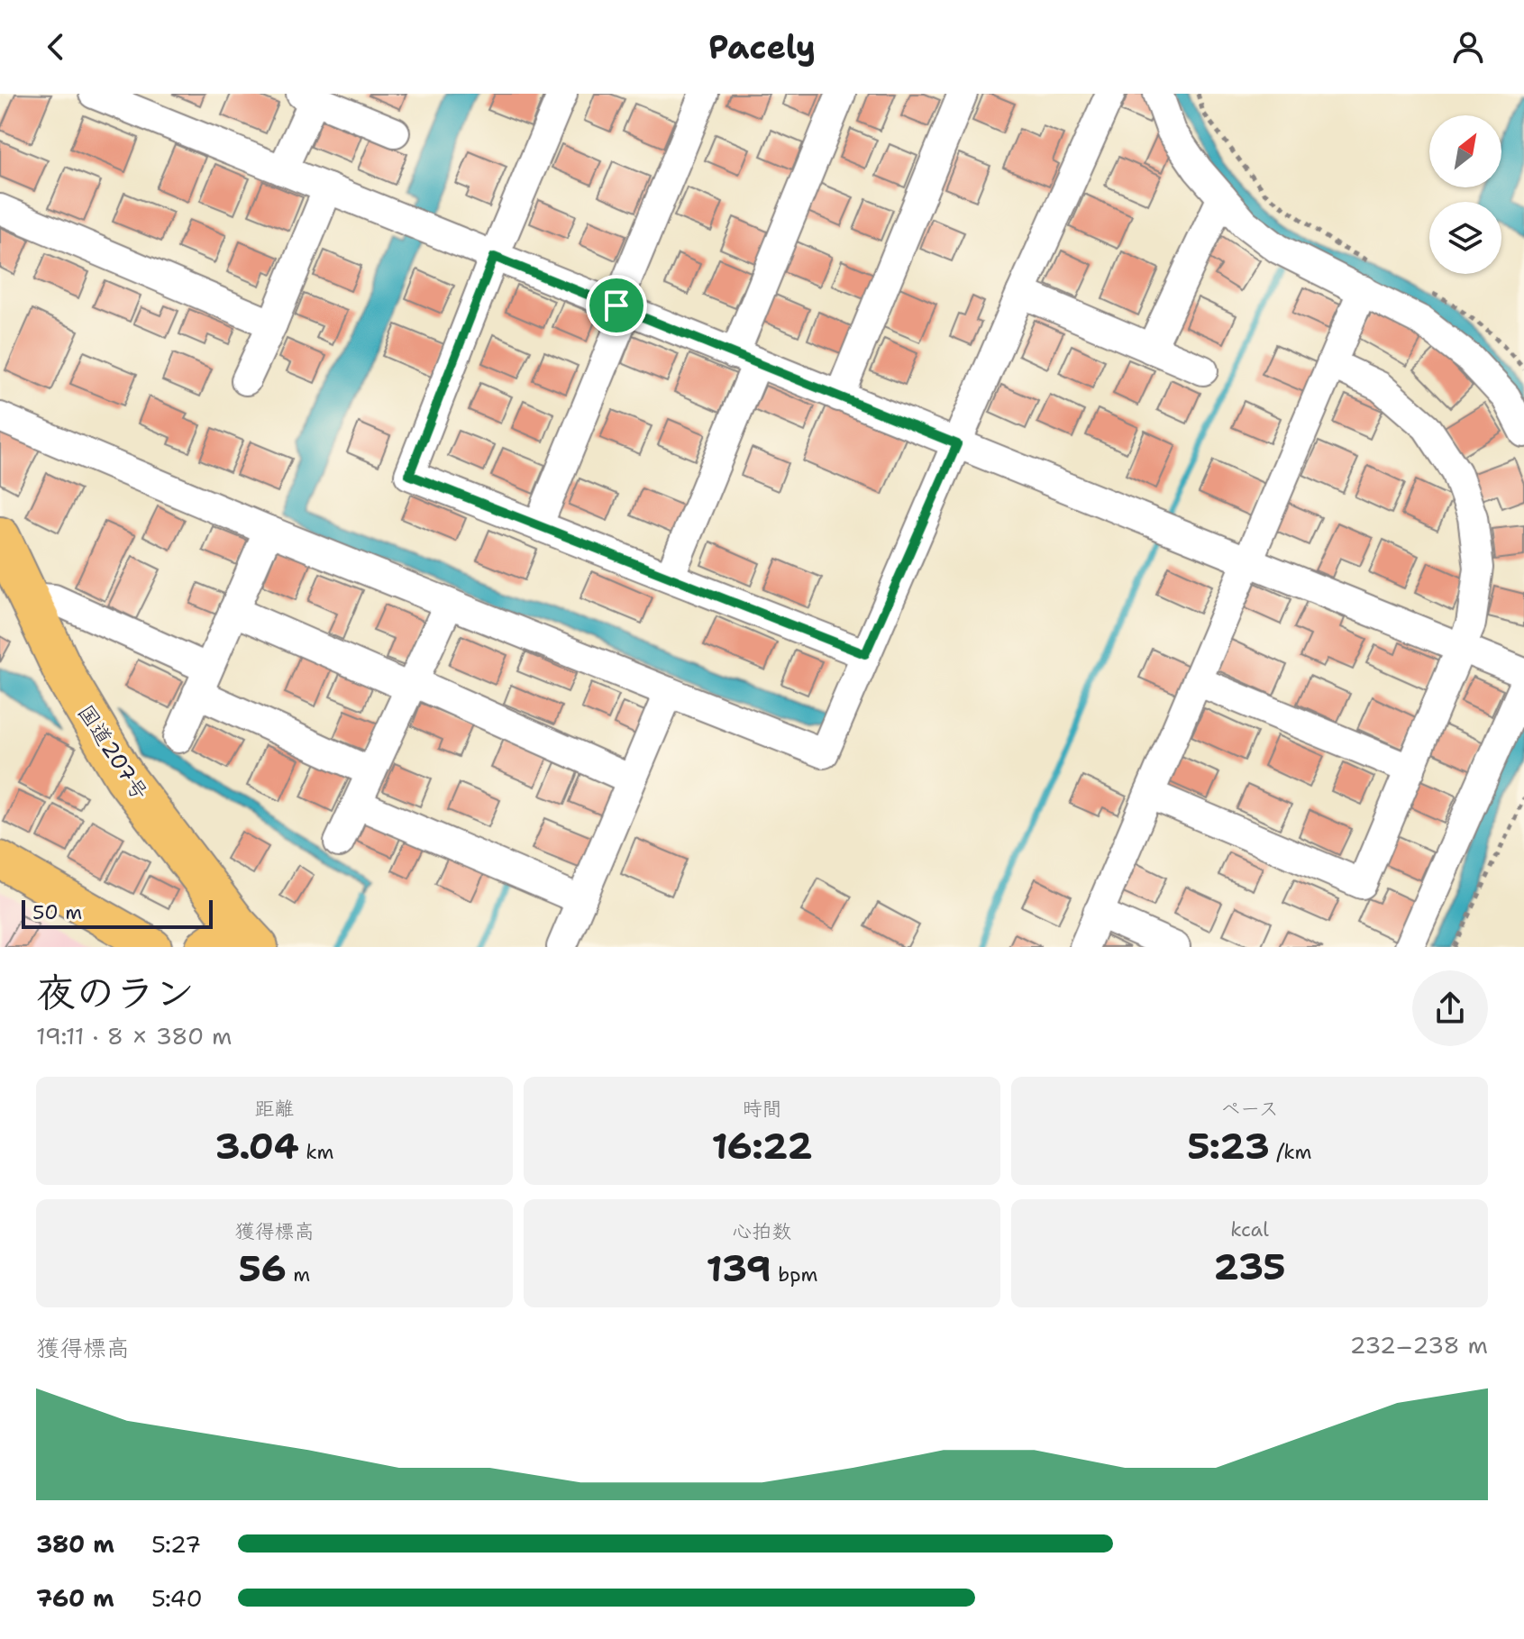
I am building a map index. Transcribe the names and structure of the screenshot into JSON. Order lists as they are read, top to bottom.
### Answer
{
  "streets": {
    "highway": ["国道207号"]
  },
  "scale_bar": "50 m",
  "north": "top right",
  "page": {
    "header": "Pacely",
    "scale": "50 m",
    "heading": ["夜のラン", "19:11 · 8 × 380 m"],
    "stats": [
      ["距離", "3.04 km"],
      ["時間", "16:22"],
      ["ペース", "5:23 /km"],
      ["獲得標高", "56 m"],
      ["心拍数", "139 bpm"],
      ["kcal", "235"]
    ],
    "chart": ["獲得標高", "232–238 m"],
    "list": [
      {
        "name": "380 m",
        "note": "5:27"
      },
      {
        "name": "760 m",
        "note": "5:40"
      }
    ]
  }
}
